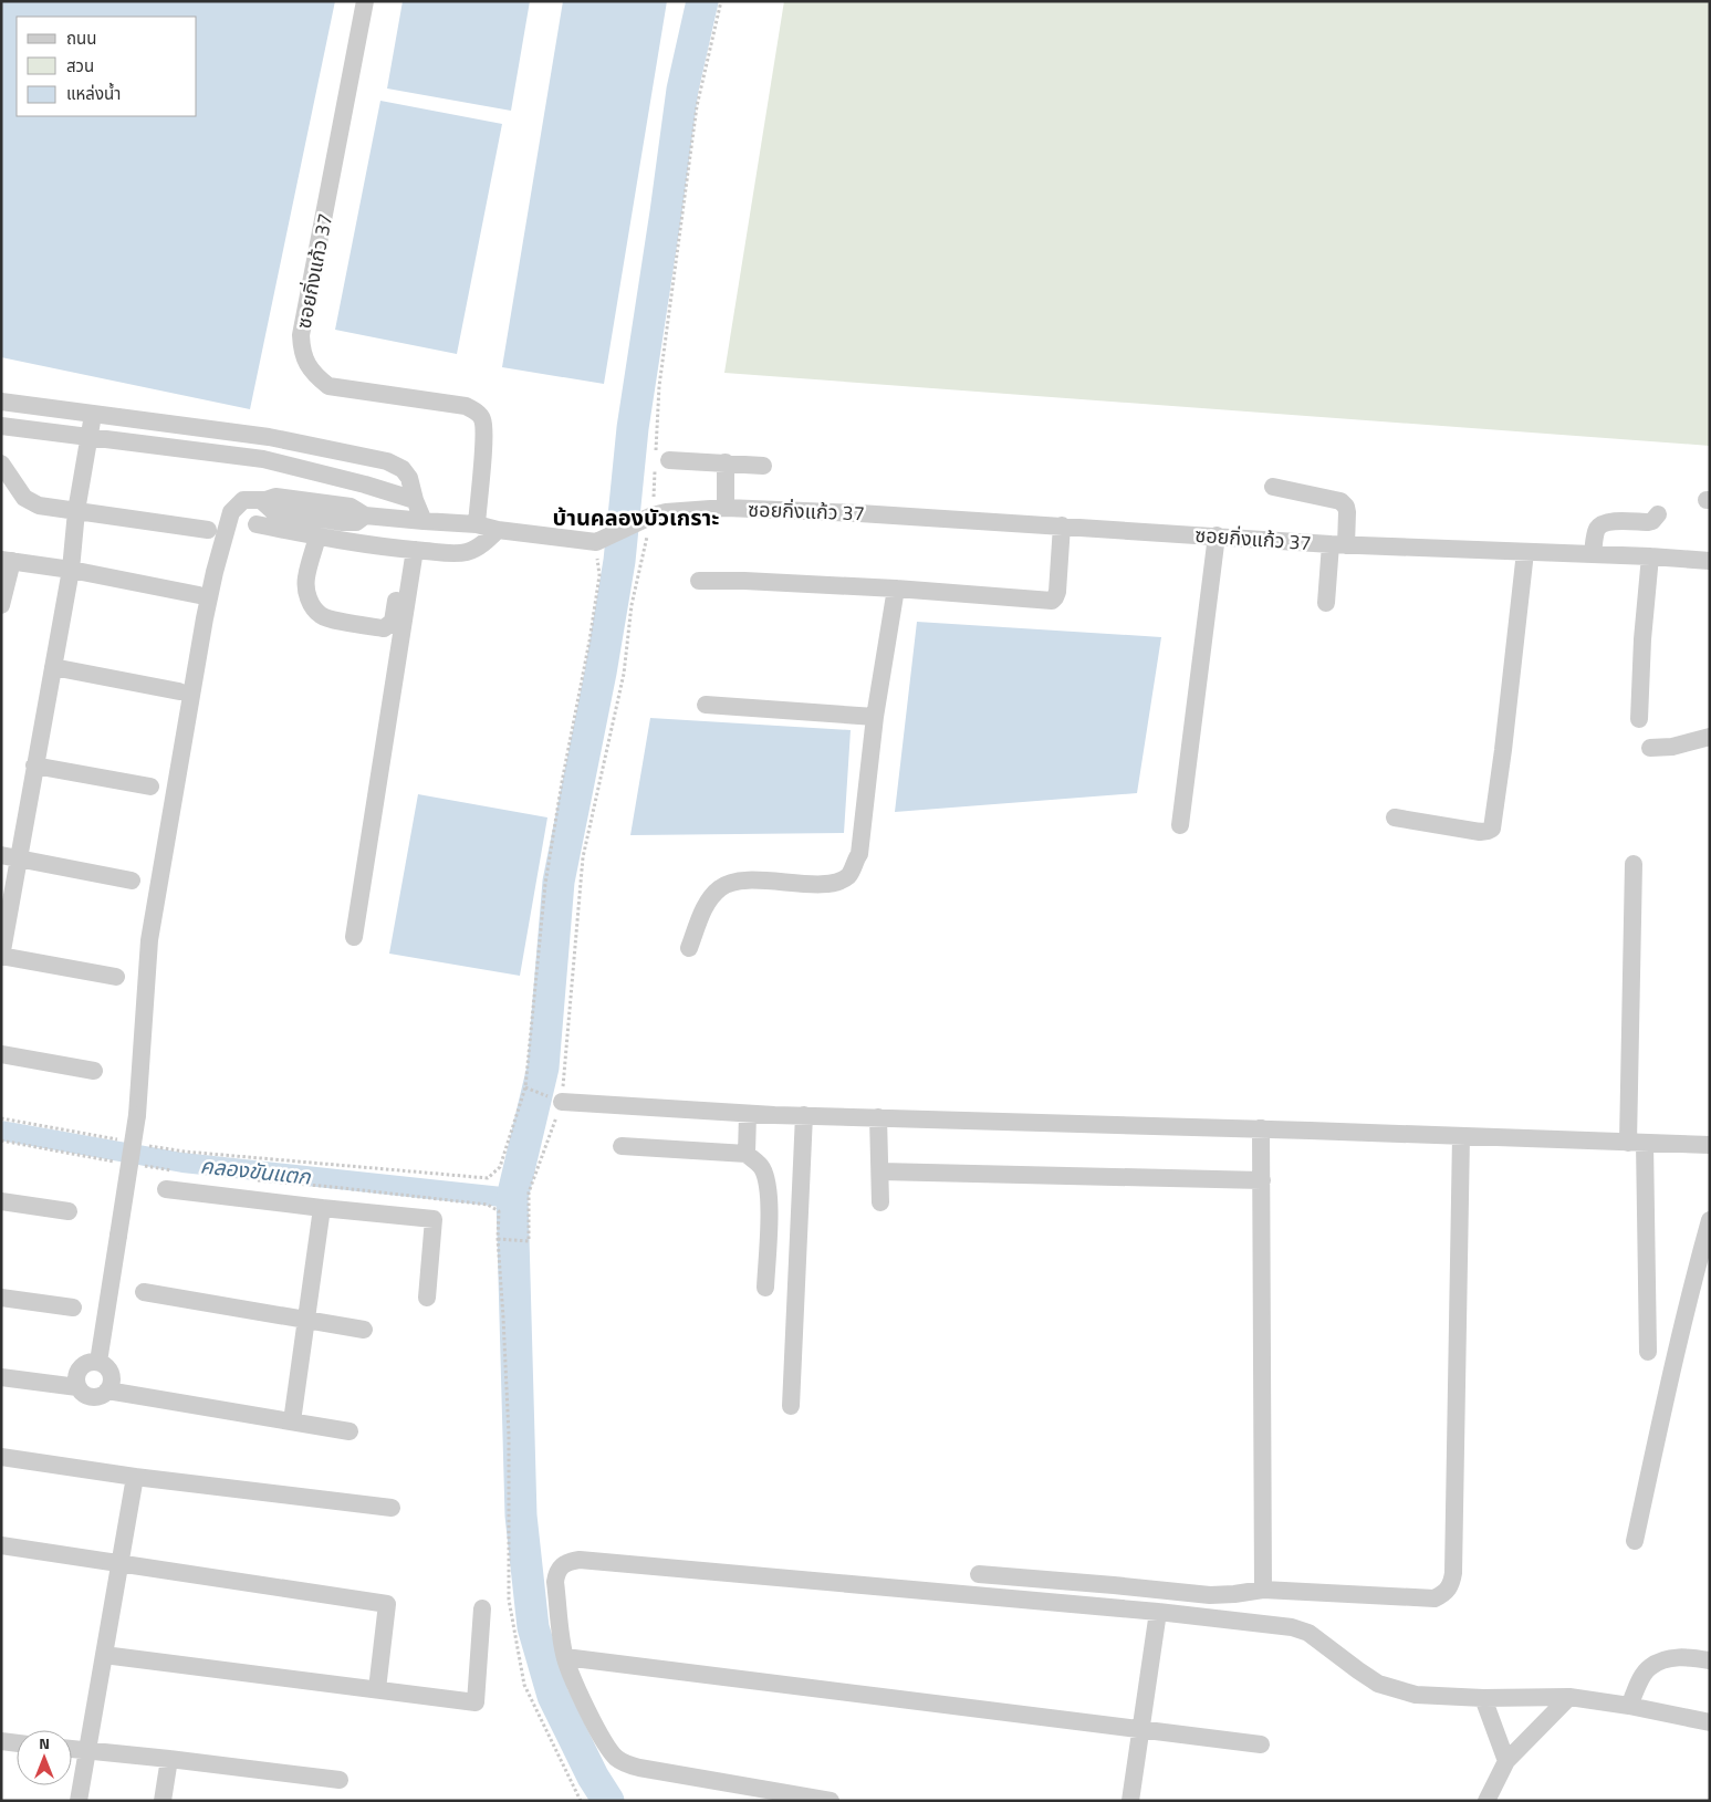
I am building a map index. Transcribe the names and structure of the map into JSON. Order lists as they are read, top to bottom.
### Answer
{
  "streets": {
    "street": ["ซอยกิ่งแก้ว 37"]
  },
  "districts": ["บ้านคลองบัวเกราะ"],
  "water": ["คลองขันแตก"],
  "legend": ["ถนน", "สวน", "แหล่งน้ำ"],
  "north": "top"
}
